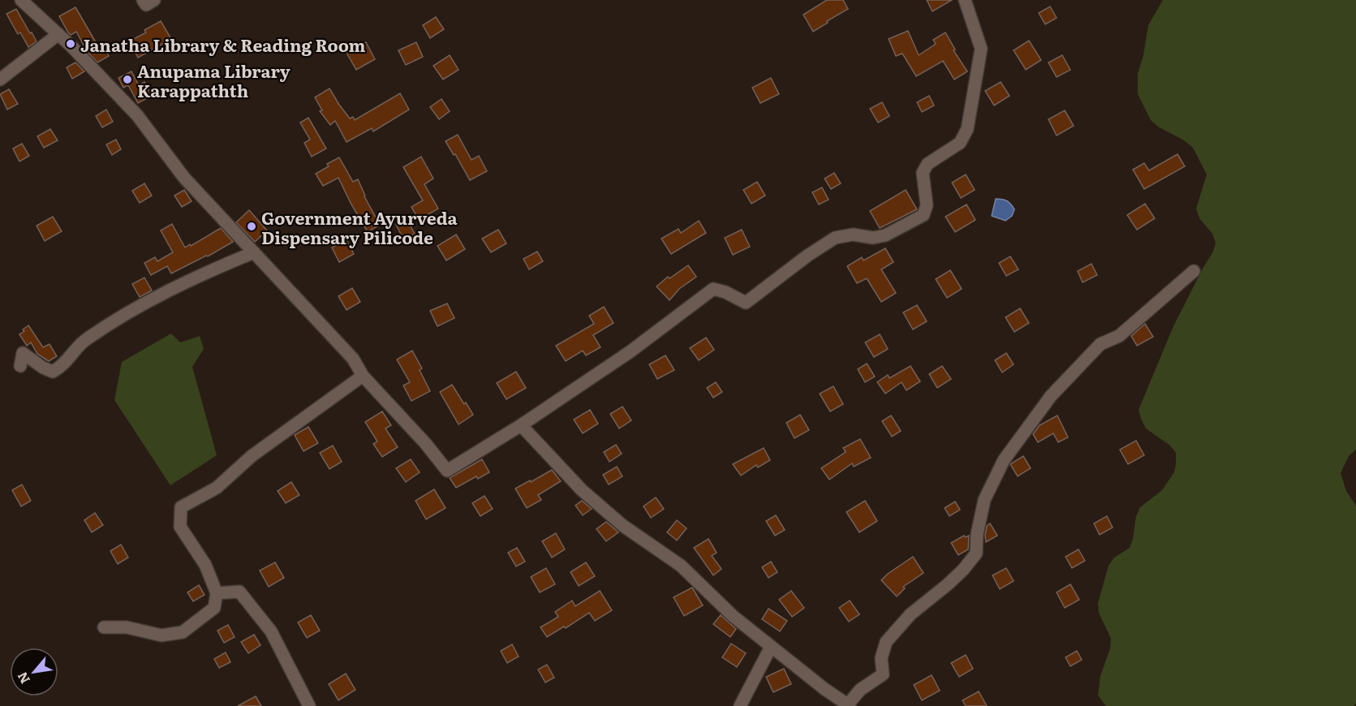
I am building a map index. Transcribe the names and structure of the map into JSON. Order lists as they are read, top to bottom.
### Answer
{
  "places": ["Janatha Library & Reading Room", "Anupama Library Karappathth", "Government Ayurveda Dispensary Pilicode"],
  "north": "bottom left"
}
